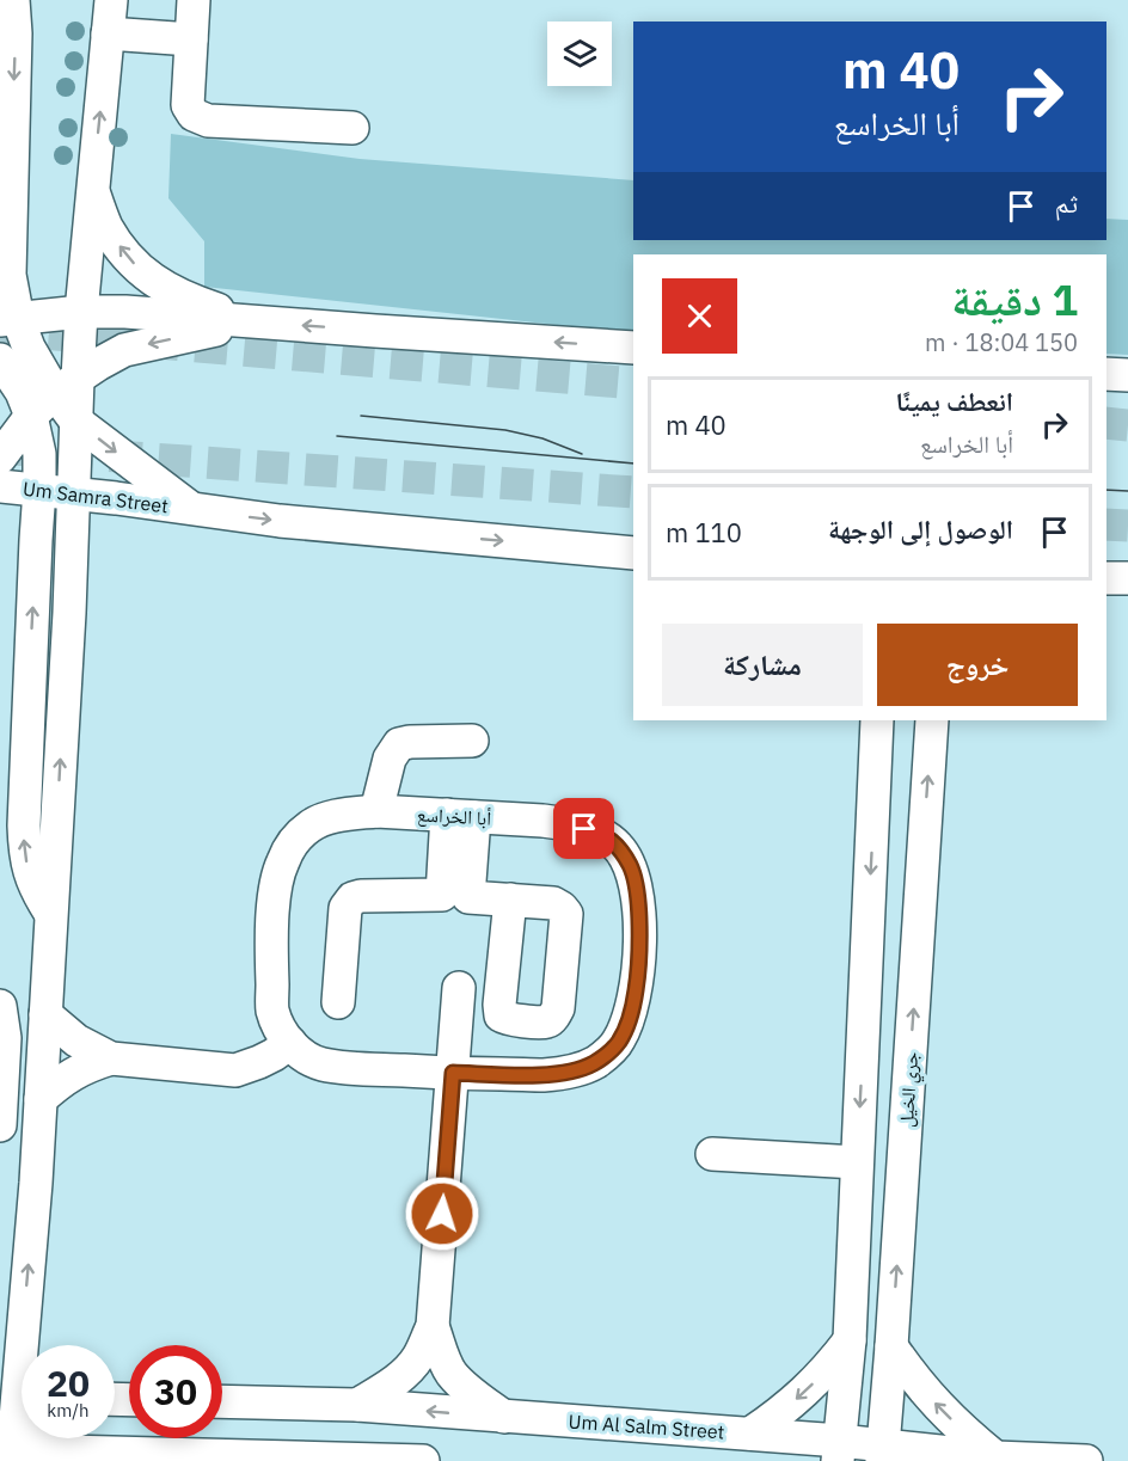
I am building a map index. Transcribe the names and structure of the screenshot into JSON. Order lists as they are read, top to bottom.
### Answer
{
  "streets": {
    "street": [
      "Um Samra Street",
      "أبا الخراسع",
      "جري الخيل",
      "Um Al Salm Street"
    ]
  },
  "crossings": [
    ["جري الخيل", "Um Al Salm Street"]
  ],
  "page": {
    "turn": ["40 m", "أبا الخراسع"],
    "then": "ثم",
    "heading": ["1 دقيقة", "150 m · 18:04"],
    "list": [
      {
        "name": "انعطف يمينًا",
        "note": "أبا الخراسع",
        "value": "40 m"
      },
      {
        "name": "الوصول إلى الوجهة",
        "value": "110 m"
      }
    ],
    "buttons": ["خروج", "مشاركة"],
    "speed": "20 km/h",
    "limit": "30"
  }
}
